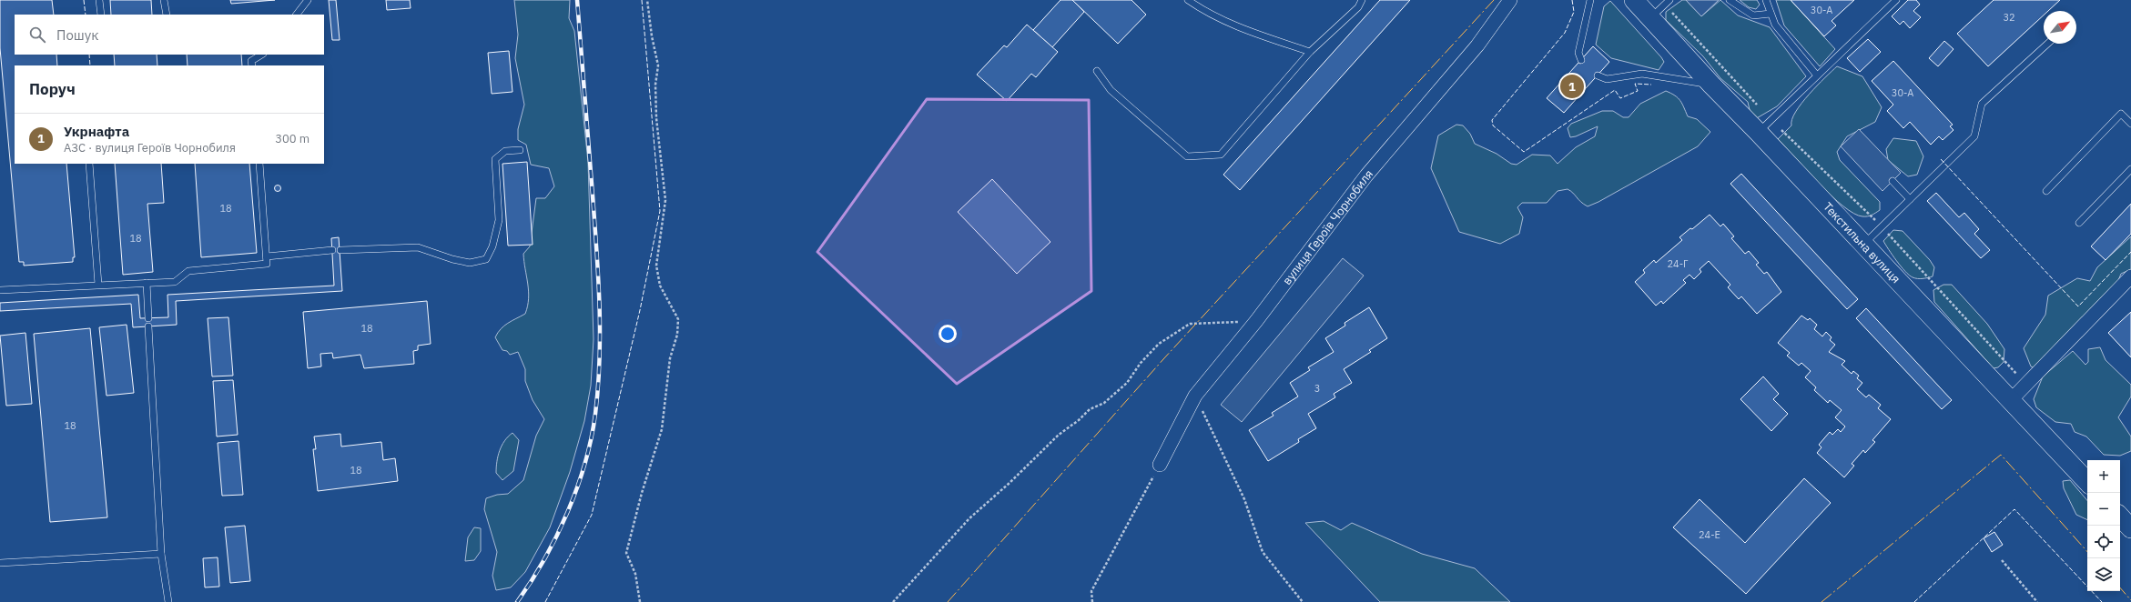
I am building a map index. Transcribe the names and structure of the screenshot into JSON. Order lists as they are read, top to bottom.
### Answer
{
  "streets": {
    "street": ["вулиця Героїв Чорнобиля", "Текстильна вулиця"]
  },
  "house_numbers": [
    "30-А",
    "32",
    "30-А",
    "18",
    "18",
    "24-Г",
    "18",
    "3",
    "18",
    "18",
    "24-Е"
  ],
  "north": "top right",
  "page": {
    "search": "Пошук",
    "heading": "Поруч",
    "pins": "1",
    "list": [
      {
        "mark": "1",
        "name": "Укрнафта",
        "note": "АЗС · вулиця Героїв Чорнобиля",
        "value": "300 m"
      }
    ],
    "map_buttons": ["+", "−"]
  }
}
